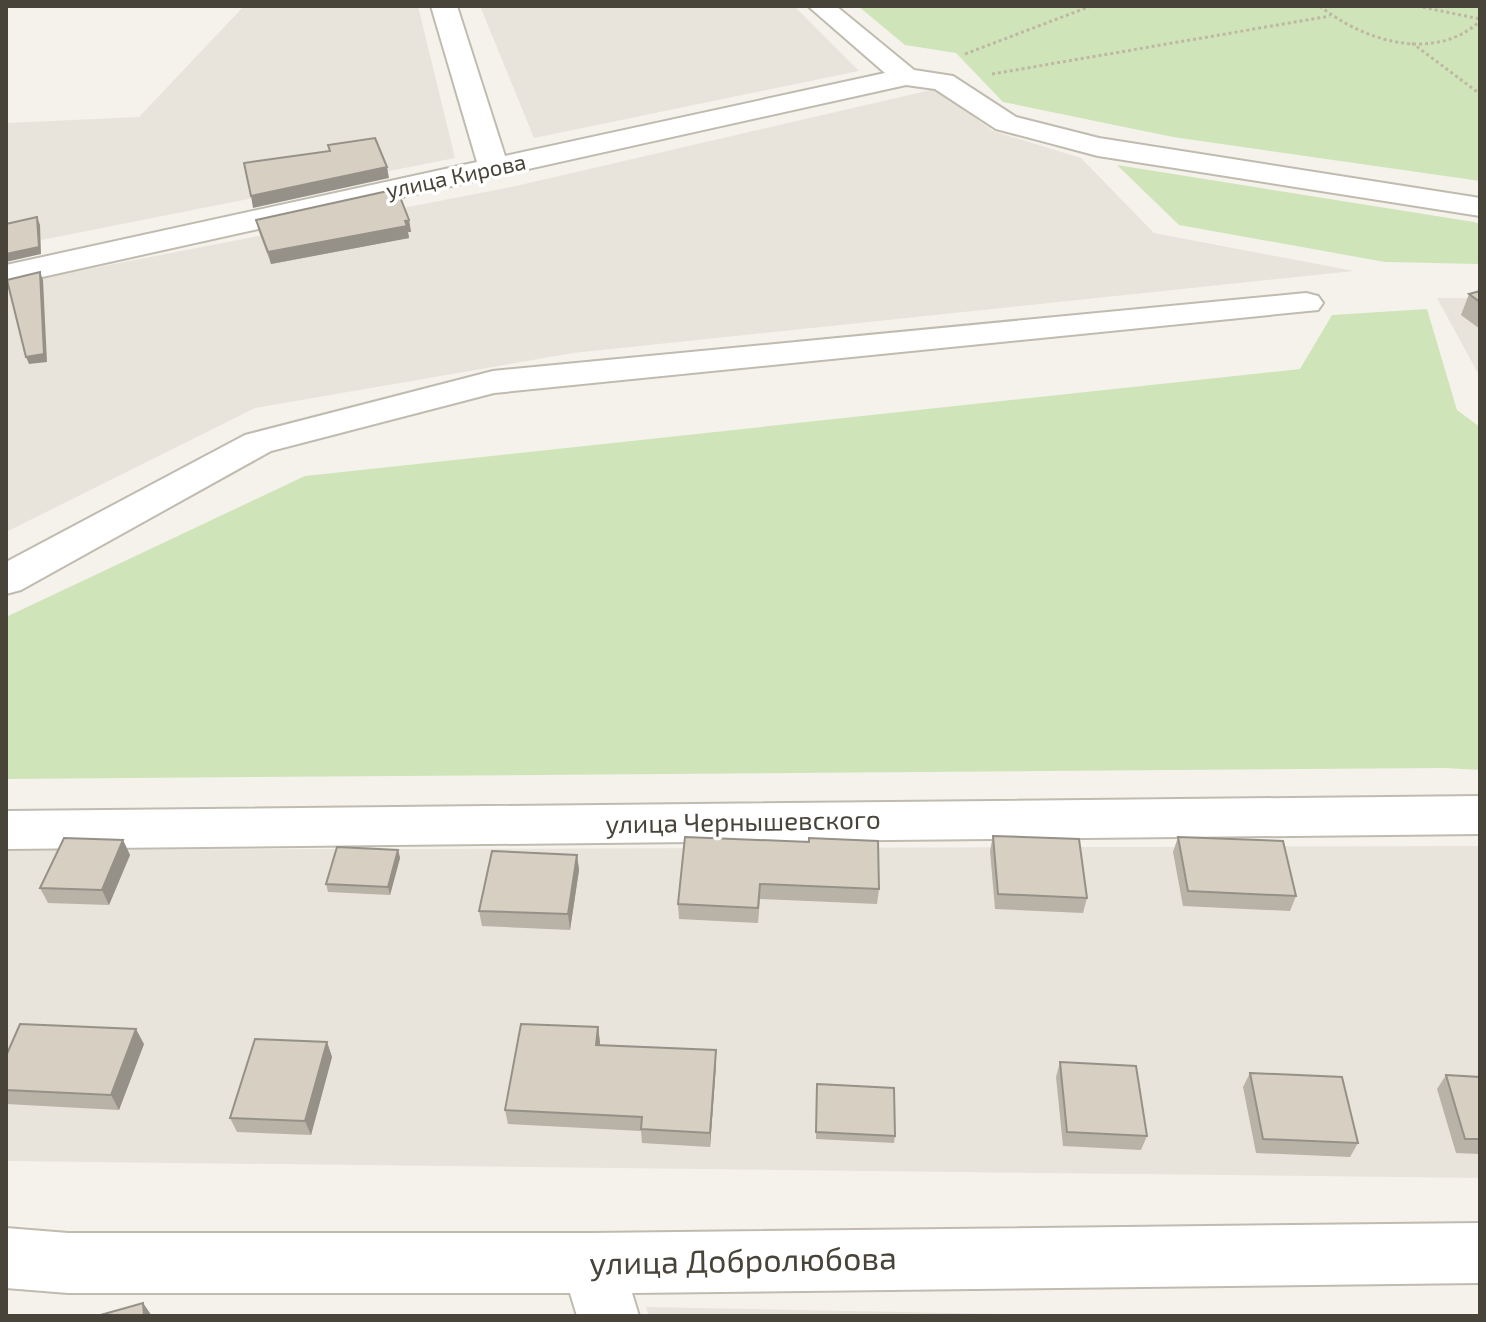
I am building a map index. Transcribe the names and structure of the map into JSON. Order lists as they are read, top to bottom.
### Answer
{
  "streets": {
    "street": ["улица Кирова", "улица Чернышевского", "улица Добролюбова"]
  }
}
